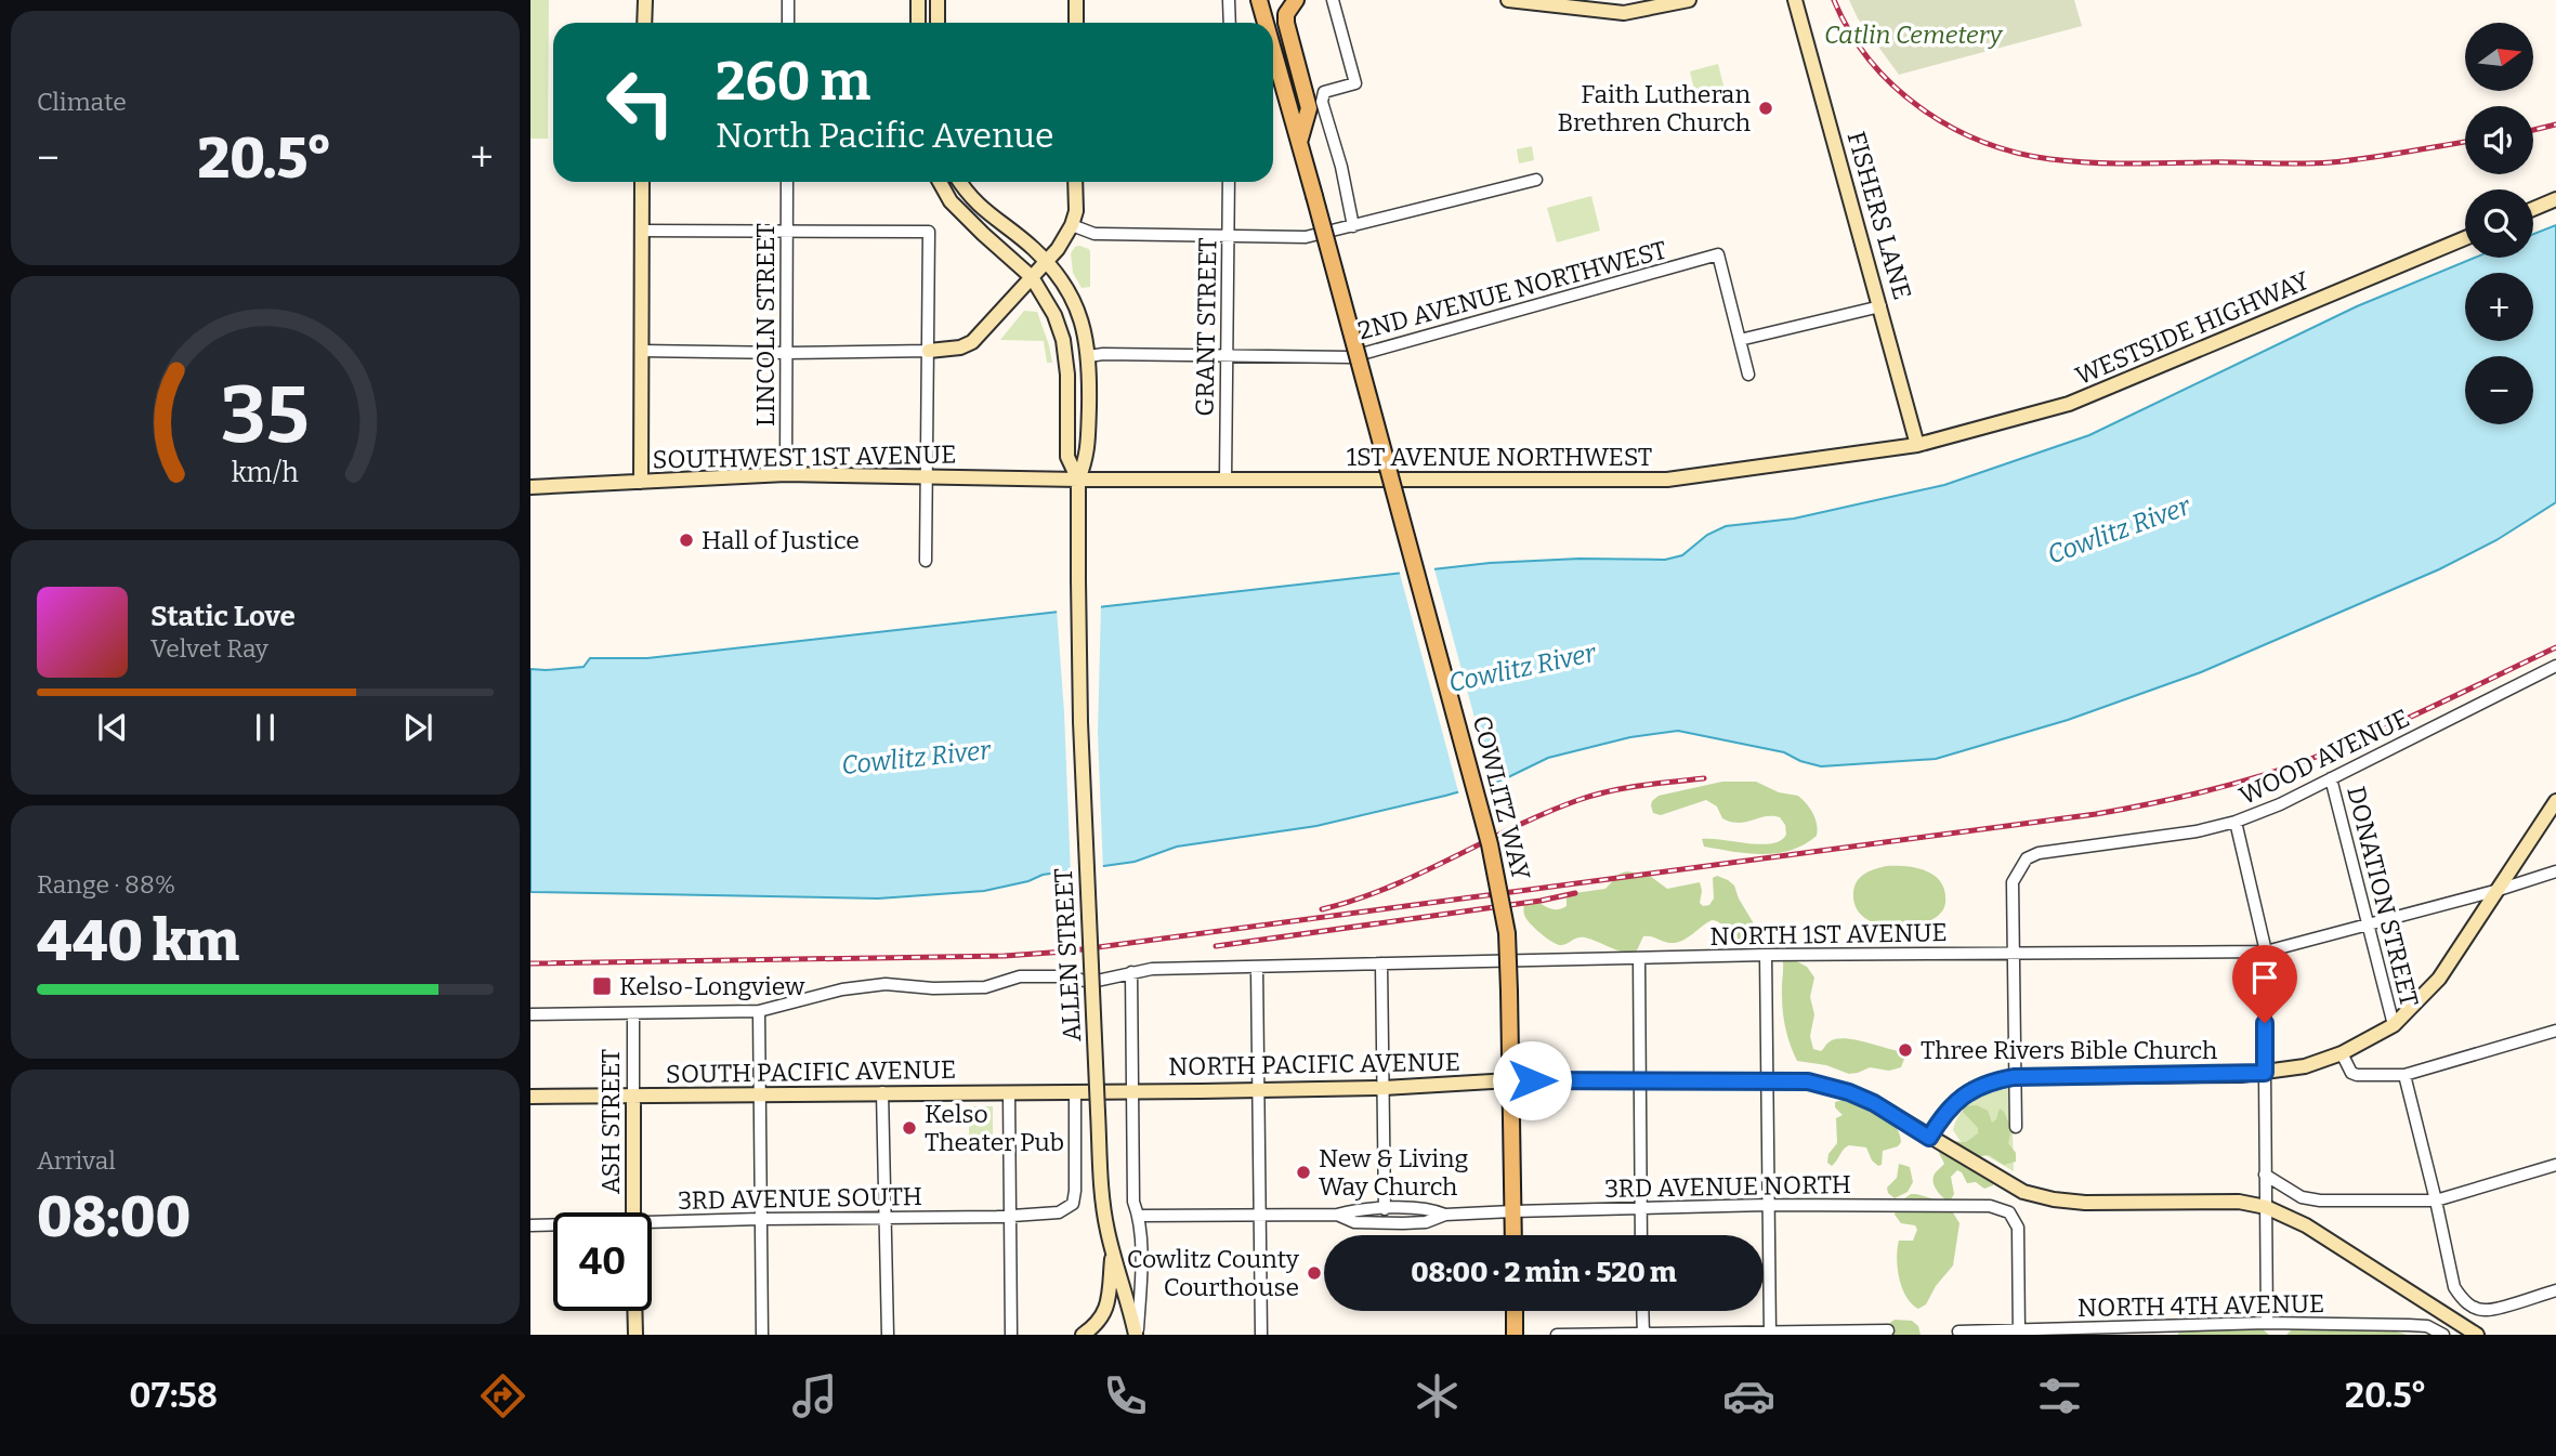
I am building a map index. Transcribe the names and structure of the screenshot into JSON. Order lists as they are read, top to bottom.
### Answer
{
  "streets": {
    "main road": ["COWLITZ WAY"],
    "street": [
      "FISHERS LANE",
      "2ND AVENUE NORTHWEST",
      "LINCOLN STREET",
      "GRANT STREET",
      "WESTSIDE HIGHWAY",
      "SOUTHWEST 1ST AVENUE",
      "1ST AVENUE NORTHWEST",
      "WOOD AVENUE",
      "DONATION STREET",
      "NORTH 1ST AVENUE",
      "ALLEN STREET",
      "NORTH PACIFIC AVENUE",
      "SOUTH PACIFIC AVENUE",
      "ASH STREET",
      "3RD AVENUE NORTH",
      "3RD AVENUE SOUTH",
      "NORTH 4TH AVENUE"
    ]
  },
  "crossings": [
    ["FISHERS LANE", "WESTSIDE HIGHWAY"],
    ["FISHERS LANE", "1ST AVENUE NORTHWEST"],
    ["2ND AVENUE NORTHWEST", "GRANT STREET"],
    ["LINCOLN STREET", "SOUTHWEST 1ST AVENUE"],
    ["GRANT STREET", "1ST AVENUE NORTHWEST"],
    ["WESTSIDE HIGHWAY", "1ST AVENUE NORTHWEST"],
    ["SOUTHWEST 1ST AVENUE", "1ST AVENUE NORTHWEST"],
    ["SOUTHWEST 1ST AVENUE", "ALLEN STREET"],
    ["1ST AVENUE NORTHWEST", "ALLEN STREET"],
    ["WOOD AVENUE", "DONATION STREET"],
    ["WOOD AVENUE", "NORTH 1ST AVENUE"],
    ["COWLITZ WAY", "NORTH PACIFIC AVENUE"],
    ["COWLITZ WAY", "3RD AVENUE NORTH"],
    ["DONATION STREET", "NORTH 1ST AVENUE"],
    ["NORTH 1ST AVENUE", "ALLEN STREET"],
    ["ALLEN STREET", "NORTH PACIFIC AVENUE"],
    ["ALLEN STREET", "3RD AVENUE NORTH"],
    ["NORTH PACIFIC AVENUE", "SOUTH PACIFIC AVENUE"],
    ["SOUTH PACIFIC AVENUE", "ASH STREET"],
    ["SOUTH PACIFIC AVENUE", "3RD AVENUE SOUTH"],
    ["3RD AVENUE NORTH", "NORTH 4TH AVENUE"]
  ],
  "water": ["Cowlitz River"],
  "parks": ["Catlin Cemetery"],
  "places": {
    "other": [
      "Faith Lutheran Brethren Church",
      "Hall of Justice",
      "Three Rivers Bible Church",
      "Kelso Theater Pub",
      "New & Living Way Church",
      "Cowlitz County Courthouse"
    ],
    "transit": ["Kelso-Longview"]
  },
  "north": "right",
  "page": {
    "tile": [
      "Climate",
      ["Range · 88%", "440 km"],
      ["Arrival", "08:00"]
    ],
    "map_buttons": ["+", "−"],
    "turn": ["260 m", "North Pacific Avenue"],
    "heat": ["−", "20.5°", "+"],
    "song": ["Static Love", "Velvet Ray"],
    "limit": "40",
    "trip": "08:00 · 2 min · 520 m",
    "tabs": ["07:58", "20.5°"],
    "gauge": ["35", "km/h"]
  }
}
